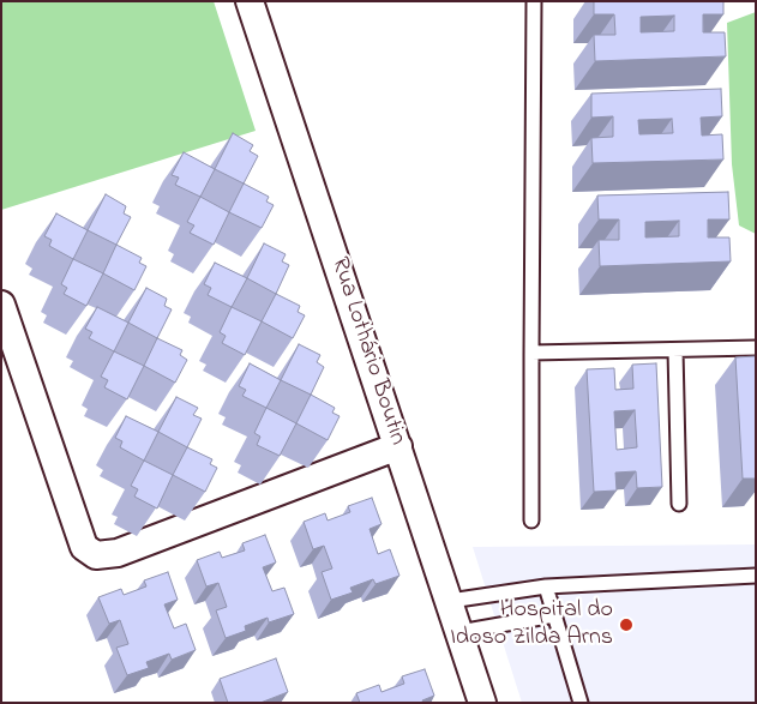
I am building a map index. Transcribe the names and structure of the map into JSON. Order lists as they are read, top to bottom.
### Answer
{
  "streets": {
    "street": ["Rua Lothário Boutin"]
  },
  "places": ["Hospital do Idoso Zilda Arns"]
}
